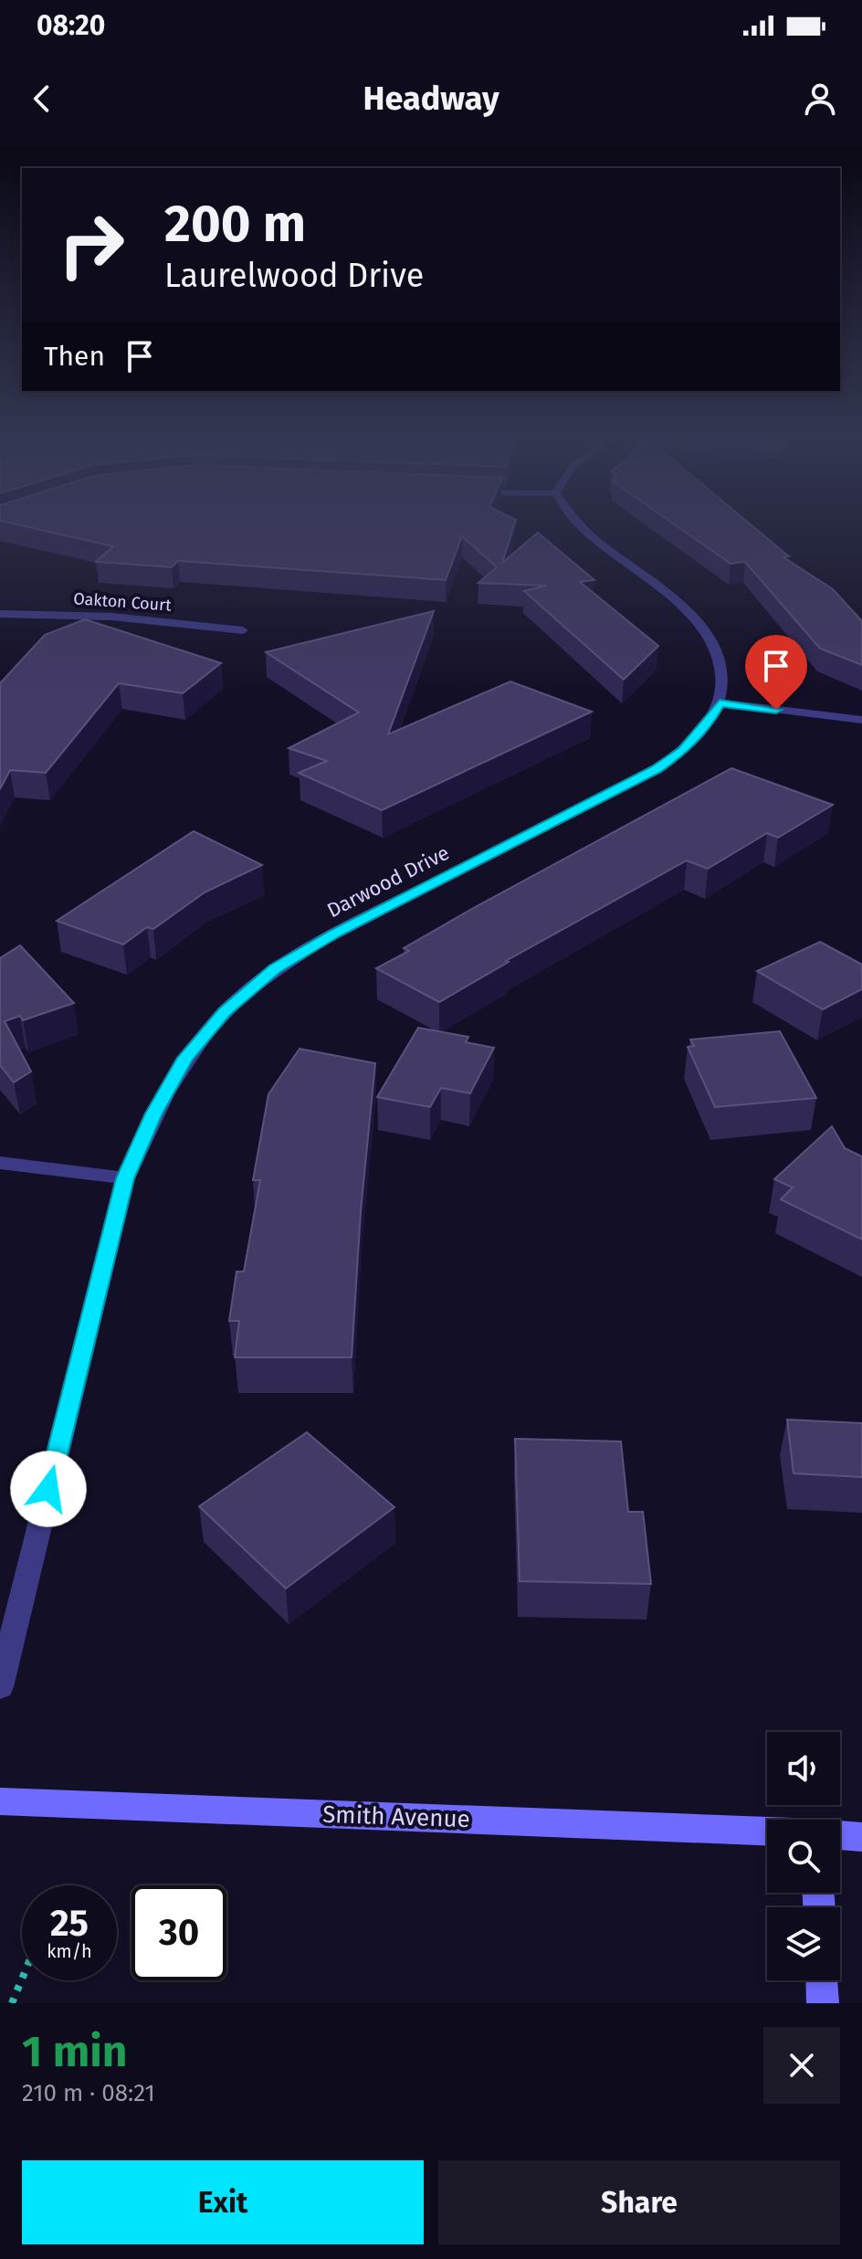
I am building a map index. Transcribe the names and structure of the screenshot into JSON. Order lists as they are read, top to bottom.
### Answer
{
  "streets": {
    "main road": ["Smith Avenue"],
    "street": ["Oakton Court", "Darwood Drive"]
  },
  "page": {
    "status": "08:20",
    "header": "Headway",
    "turn": ["200 m", "Laurelwood Drive"],
    "then": "Then",
    "speed": "25 km/h",
    "limit": "30",
    "heading": ["1 min", "210 m · 08:21"],
    "buttons": ["Exit", "Share"]
  }
}
